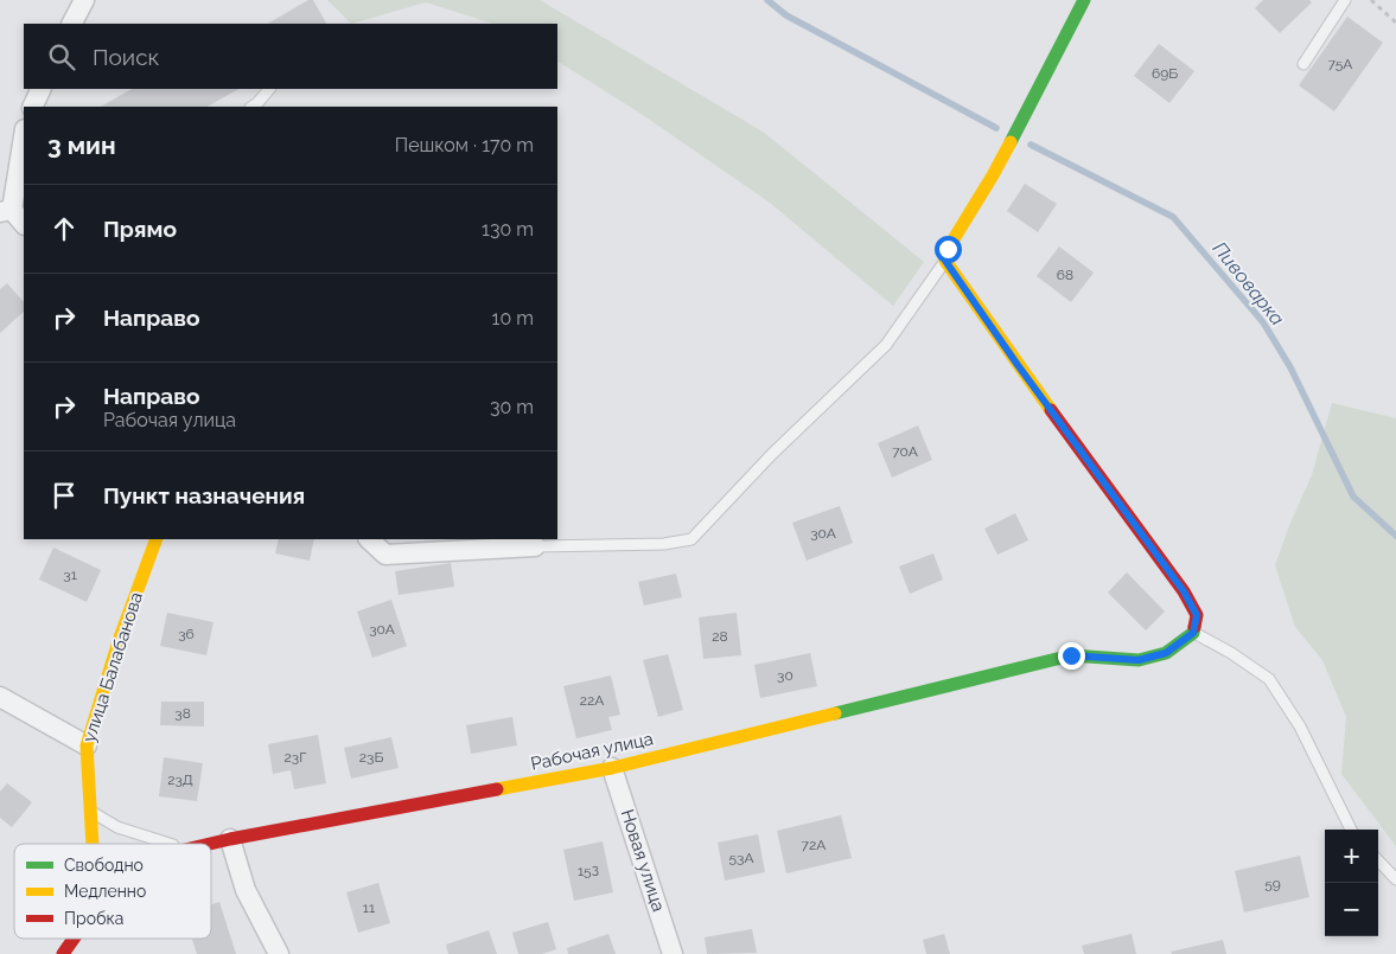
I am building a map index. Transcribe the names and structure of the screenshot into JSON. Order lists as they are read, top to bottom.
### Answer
{
  "streets": {
    "street": ["улица Балабанова", "Рабочая улица", "Новая улица"]
  },
  "crossings": [
    ["Рабочая улица", "Новая улица"]
  ],
  "water": ["Пивоварка"],
  "house_numbers": [
    "75А",
    "69Б",
    "68",
    "70А",
    "30А",
    "31",
    "30А",
    "36",
    "28",
    "30",
    "22А",
    "38",
    "23Г",
    "23Б",
    "23Д",
    "72А",
    "53А",
    "15З",
    "59",
    "11"
  ],
  "legend": ["Свободно", "Медленно", "Пробка"],
  "page": {
    "search": "Поиск",
    "heading": ["3 мин", "Пешком · 170 m"],
    "list": [
      ["Прямо", "130 m"],
      ["Направо", "10 m"],
      ["Направо", "Рабочая улица", "30 m"],
      "Пункт назначения"
    ],
    "map_buttons": ["+", "−"]
  }
}
